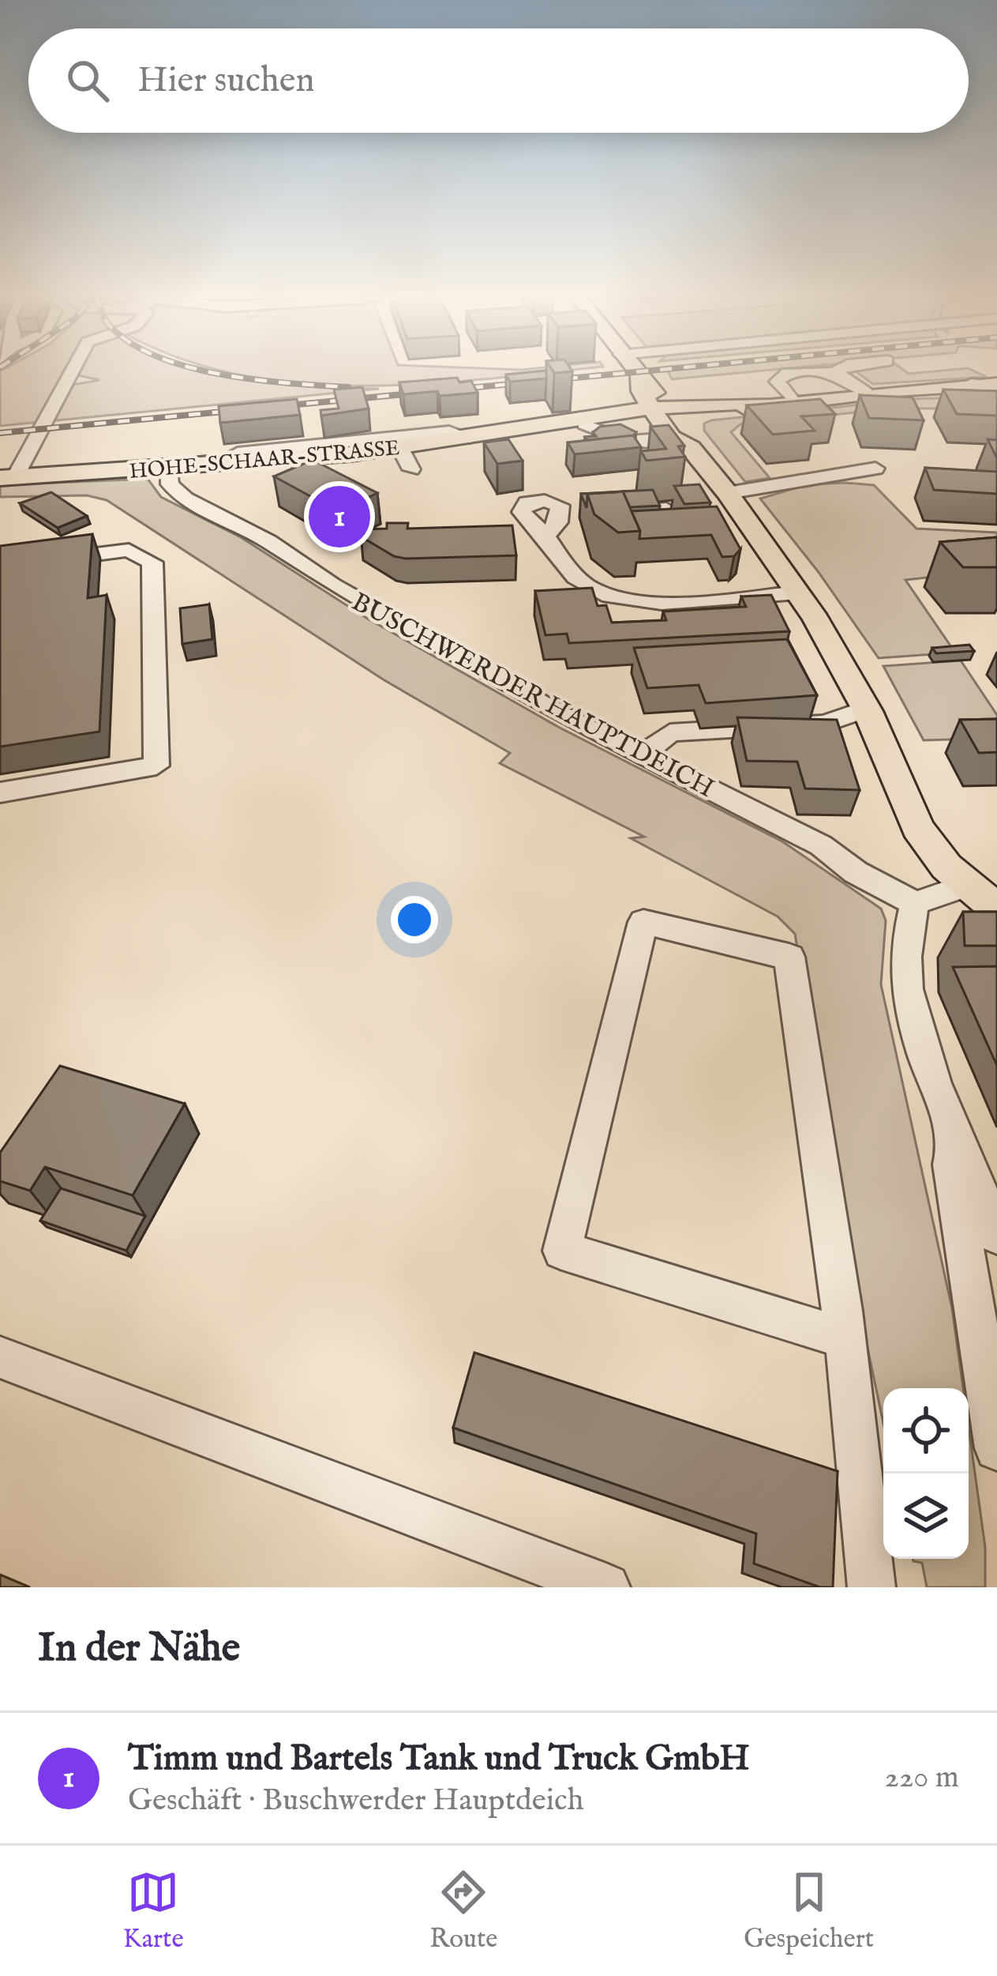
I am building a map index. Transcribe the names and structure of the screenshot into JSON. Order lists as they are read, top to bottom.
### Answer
{
  "streets": {
    "main road": ["HOHE-SCHAAR-STRASSE"],
    "street": ["BUSCHWERDER HAUPTDEICH"]
  },
  "crossings": [
    ["HOHE-SCHAAR-STRASSE", "BUSCHWERDER HAUPTDEICH"]
  ],
  "page": {
    "search": "Hier suchen",
    "pins": "1",
    "heading": "In der Nähe",
    "list": [
      {
        "mark": "1",
        "name": "Timm und Bartels Tank und Truck GmbH",
        "note": "Geschäft · Buschwerder Hauptdeich",
        "value": "220 m"
      }
    ],
    "nav": ["Karte", "Route", "Gespeichert"]
  }
}
